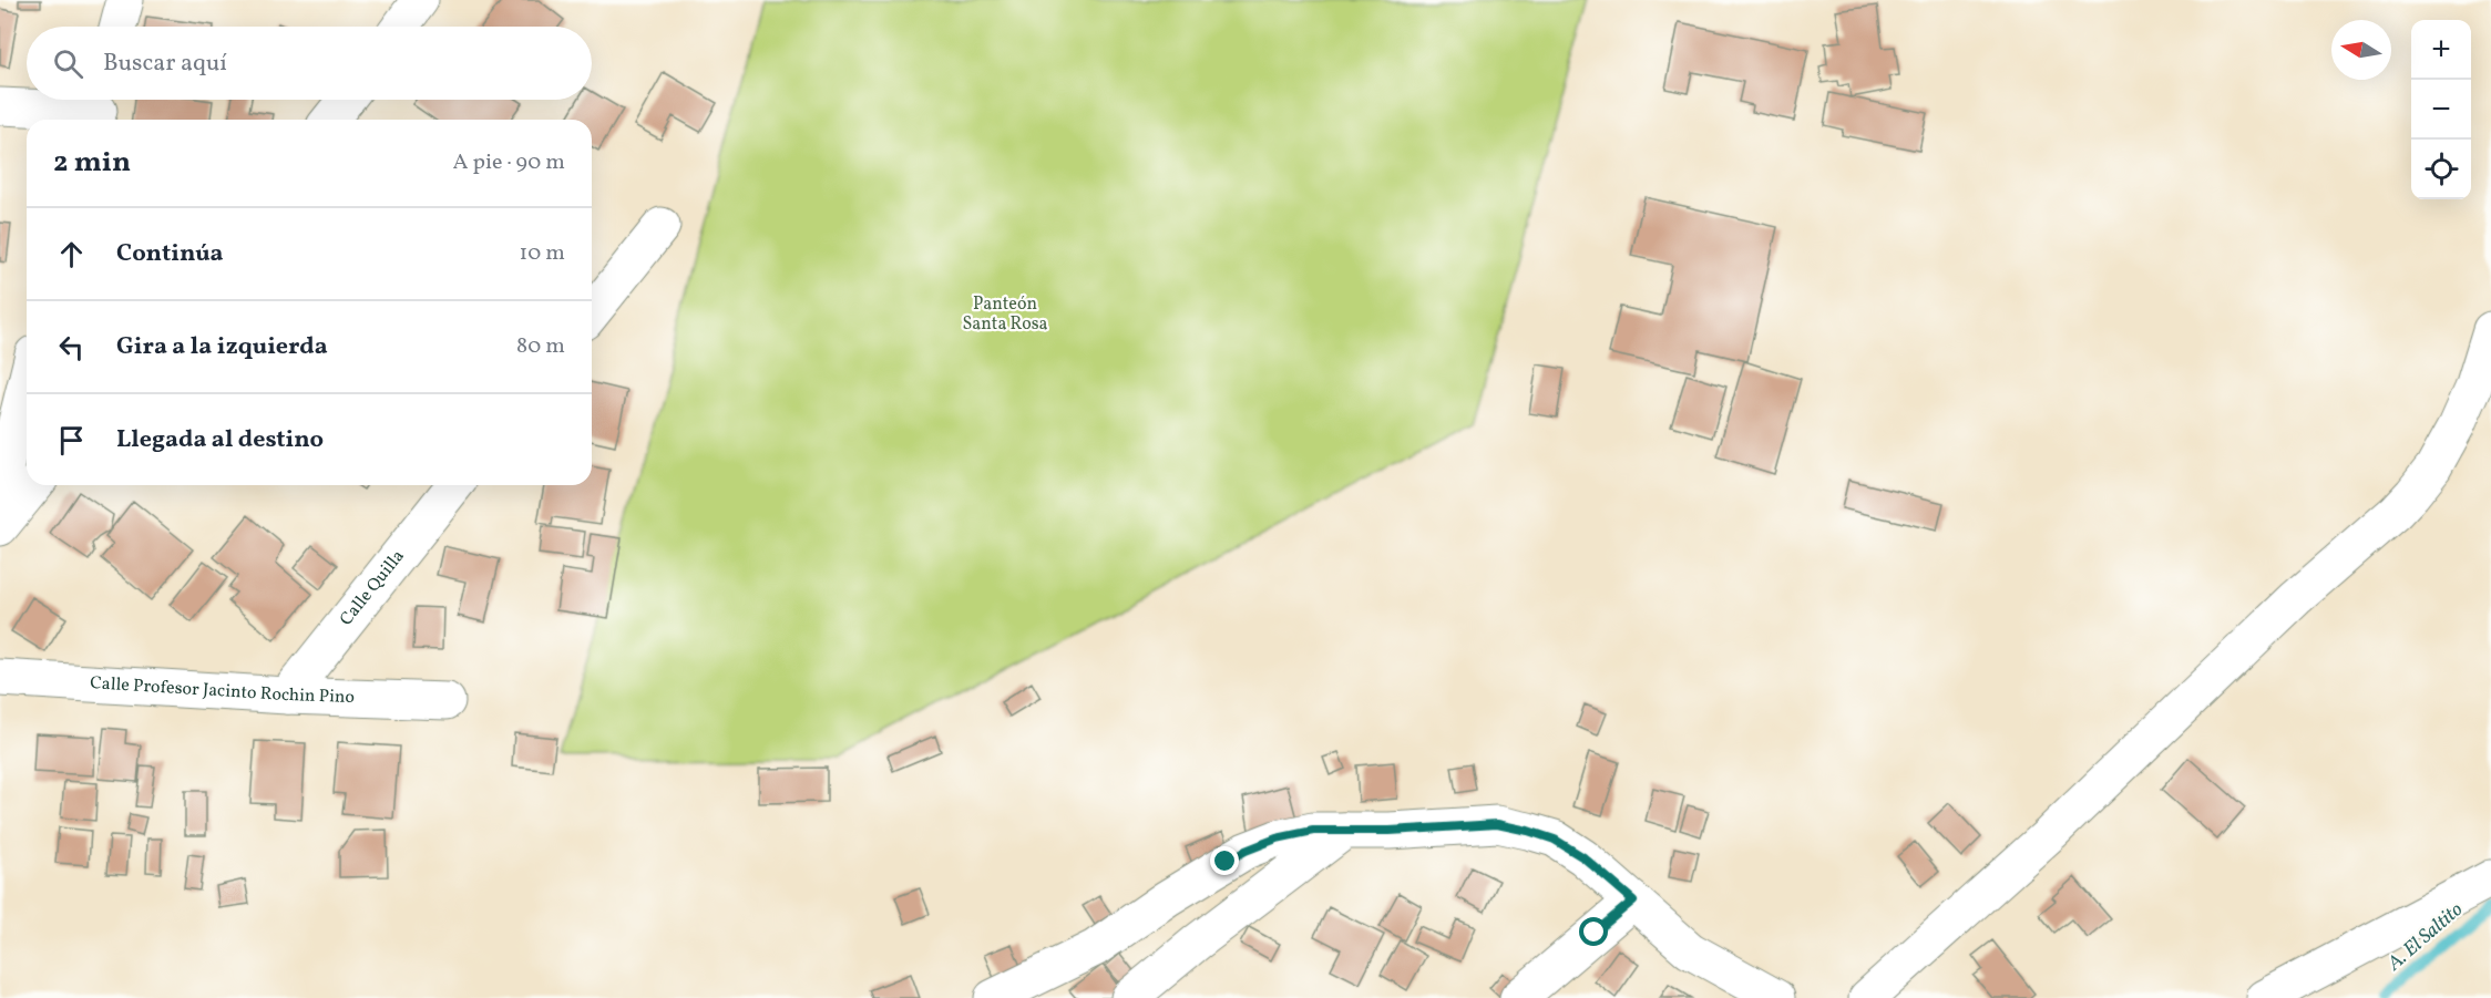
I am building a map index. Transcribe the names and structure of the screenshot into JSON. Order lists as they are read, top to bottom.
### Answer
{
  "streets": {
    "street": ["Calle Quilla", "Calle Profesor Jacinto Rochin Pino"]
  },
  "crossings": [
    ["Calle Quilla", "Calle Profesor Jacinto Rochin Pino"]
  ],
  "water": ["A. El Saltito"],
  "parks": ["Panteón Santa Rosa"],
  "north": "left",
  "page": {
    "map_buttons": ["+", "−"],
    "search": "Buscar aquí",
    "heading": ["2 min", "A pie · 90 m"],
    "list": [
      ["Continúa", "10 m"],
      ["Gira a la izquierda", "80 m"],
      "Llegada al destino"
    ]
  }
}
